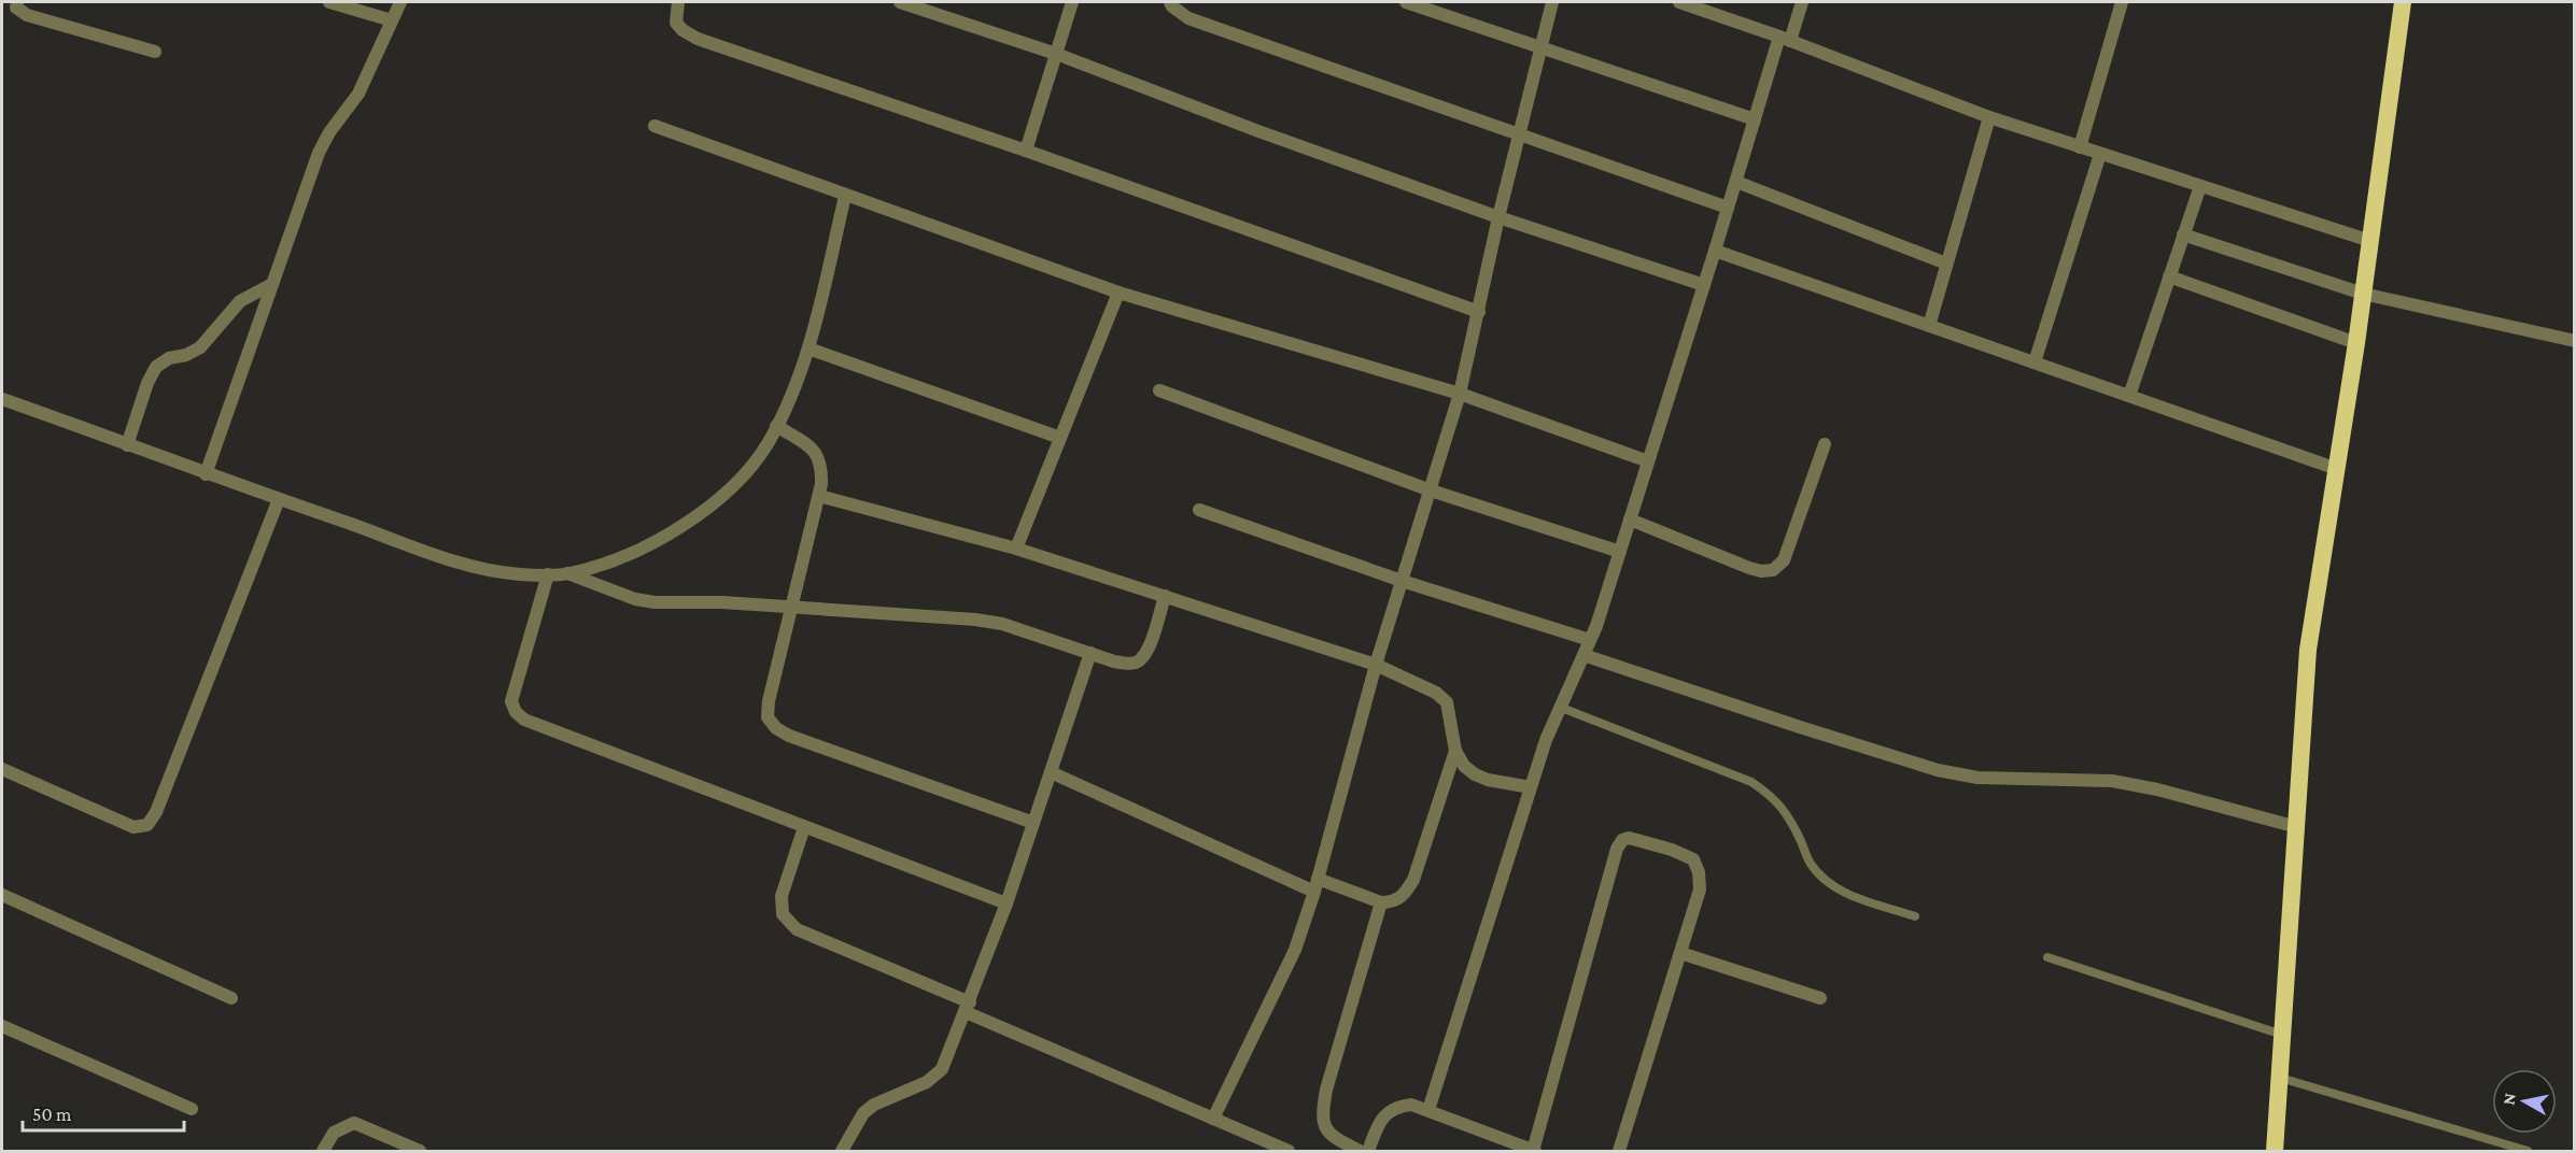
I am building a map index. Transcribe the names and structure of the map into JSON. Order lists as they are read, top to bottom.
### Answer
{
  "scale_bar": "50 m",
  "north": "left"
}
